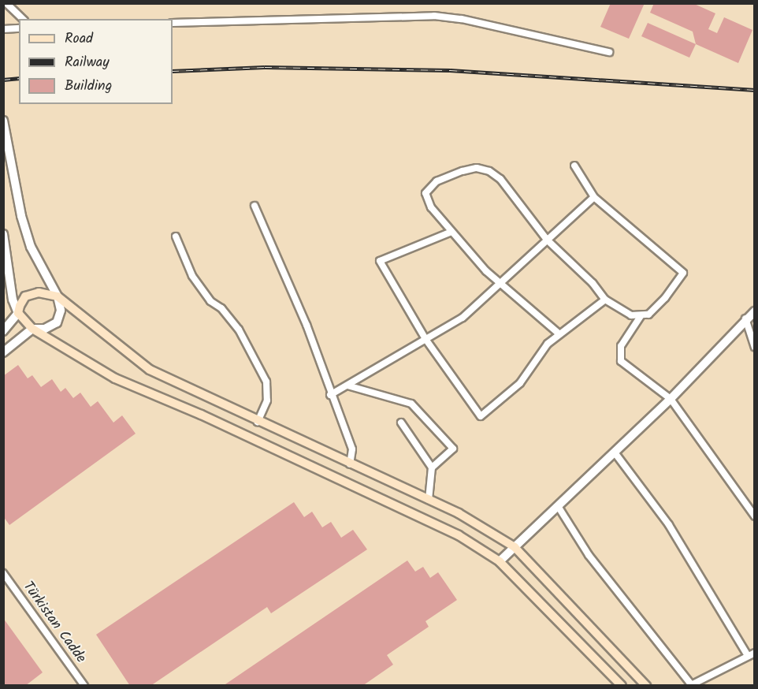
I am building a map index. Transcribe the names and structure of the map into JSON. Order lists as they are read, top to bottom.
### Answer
{
  "streets": {
    "street": ["Türkistan Cadde"]
  },
  "legend": ["Road", "Railway", "Building"]
}
